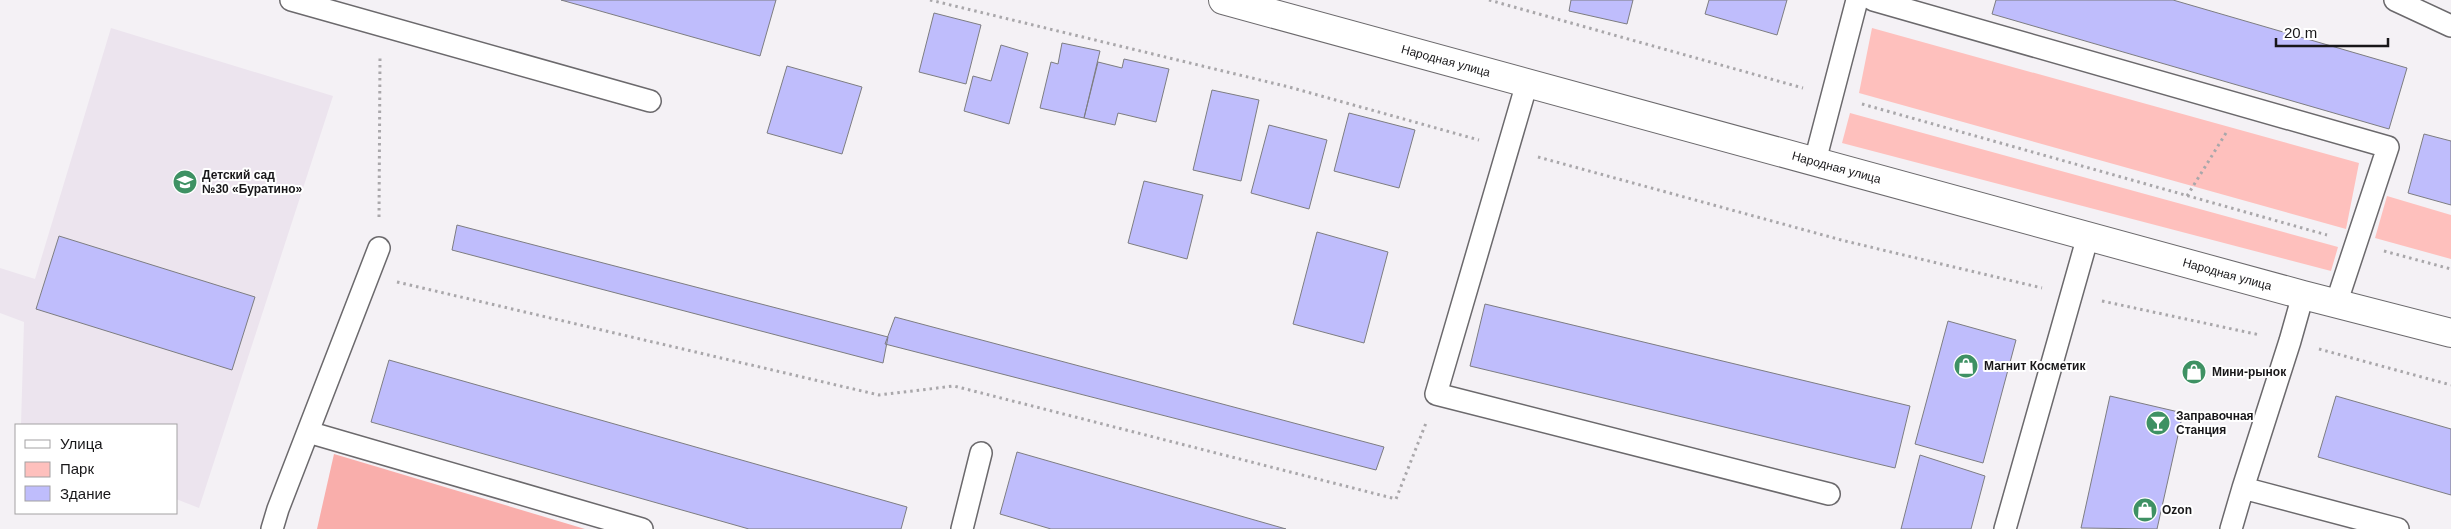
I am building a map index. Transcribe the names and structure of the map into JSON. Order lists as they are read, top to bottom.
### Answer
{
  "streets": {
    "street": ["Народная улица"]
  },
  "places": {
    "school or university": ["Детский сад №30 «Буратино»"],
    "shop": ["Магнит Косметик", "Мини-рынок", "Ozon"],
    "bar": ["Заправочная Станция"]
  },
  "legend": ["Улица", "Парк", "Здание"],
  "scale_bar": "20 m"
}
